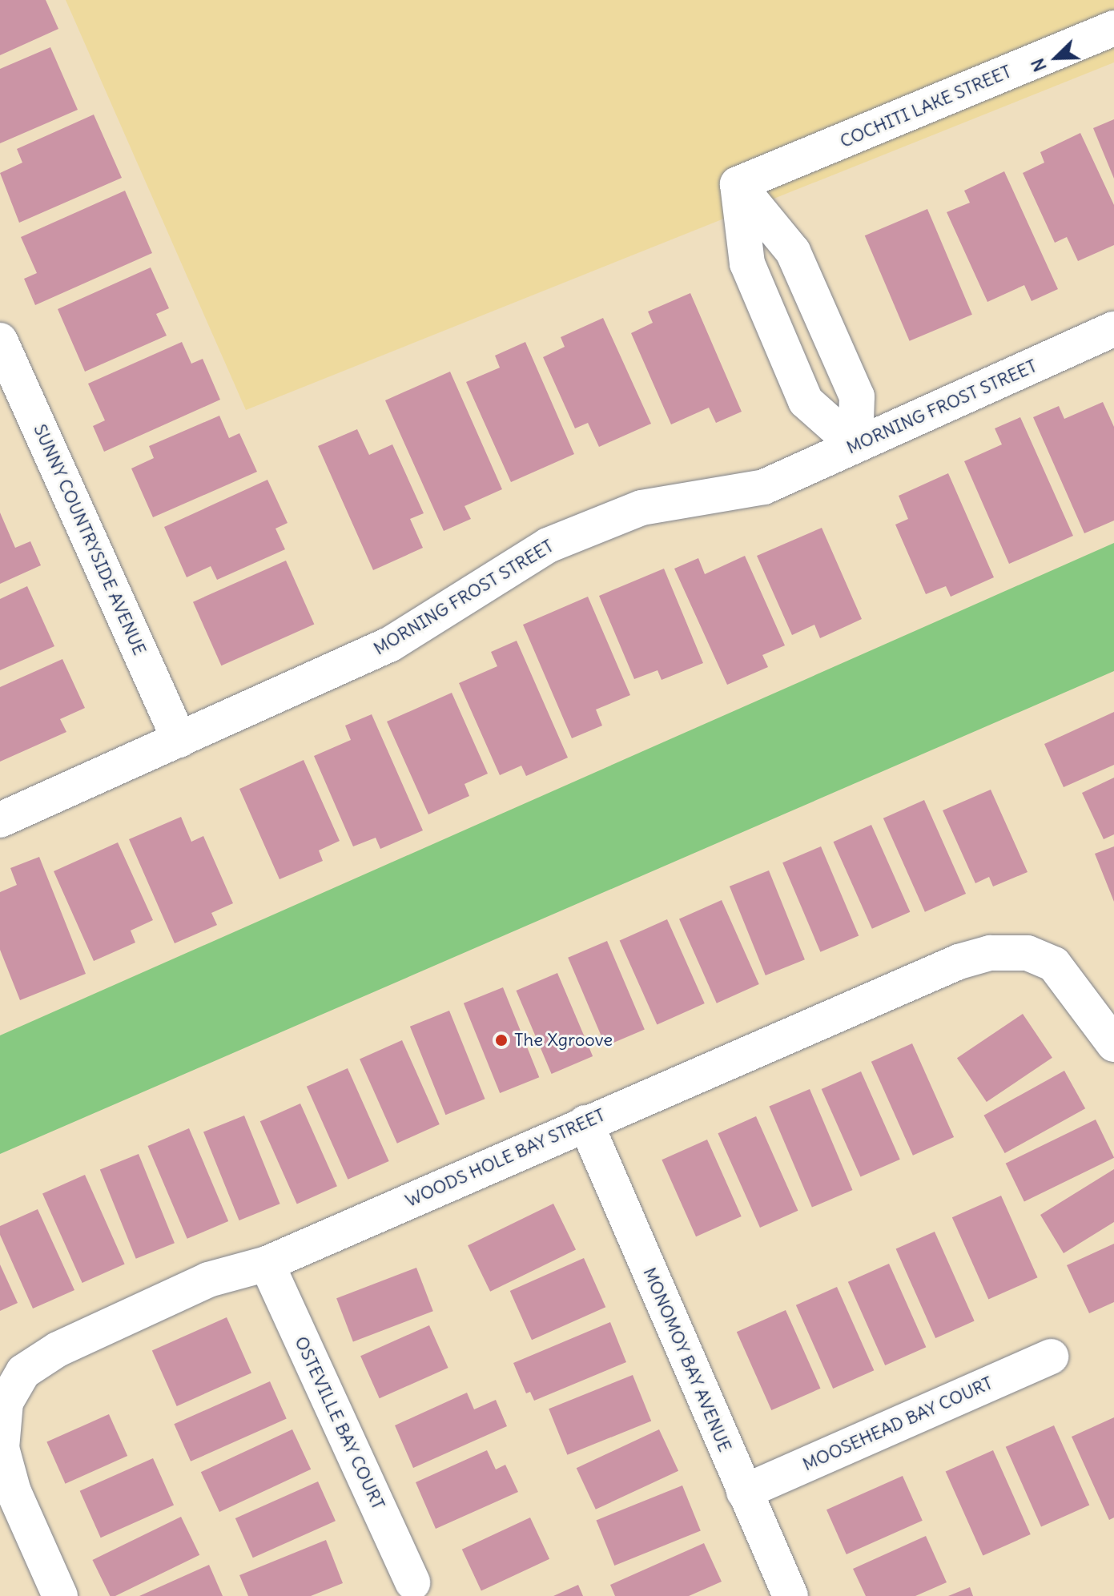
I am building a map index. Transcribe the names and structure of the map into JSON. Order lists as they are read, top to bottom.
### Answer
{
  "streets": {
    "street": [
      "COCHITI LAKE STREET",
      "MORNING FROST STREET",
      "SUNNY COUNTRYSIDE AVENUE",
      "WOODS HOLE BAY STREET",
      "MONOMOY BAY AVENUE",
      "OSTEVILLE BAY COURT",
      "MOOSEHEAD BAY COURT"
    ]
  },
  "crossings": [
    ["MORNING FROST STREET", "SUNNY COUNTRYSIDE AVENUE"],
    ["WOODS HOLE BAY STREET", "MONOMOY BAY AVENUE"],
    ["WOODS HOLE BAY STREET", "OSTEVILLE BAY COURT"],
    ["MONOMOY BAY AVENUE", "MOOSEHEAD BAY COURT"]
  ],
  "places": ["The Xgroove"],
  "north": "bottom left"
}
